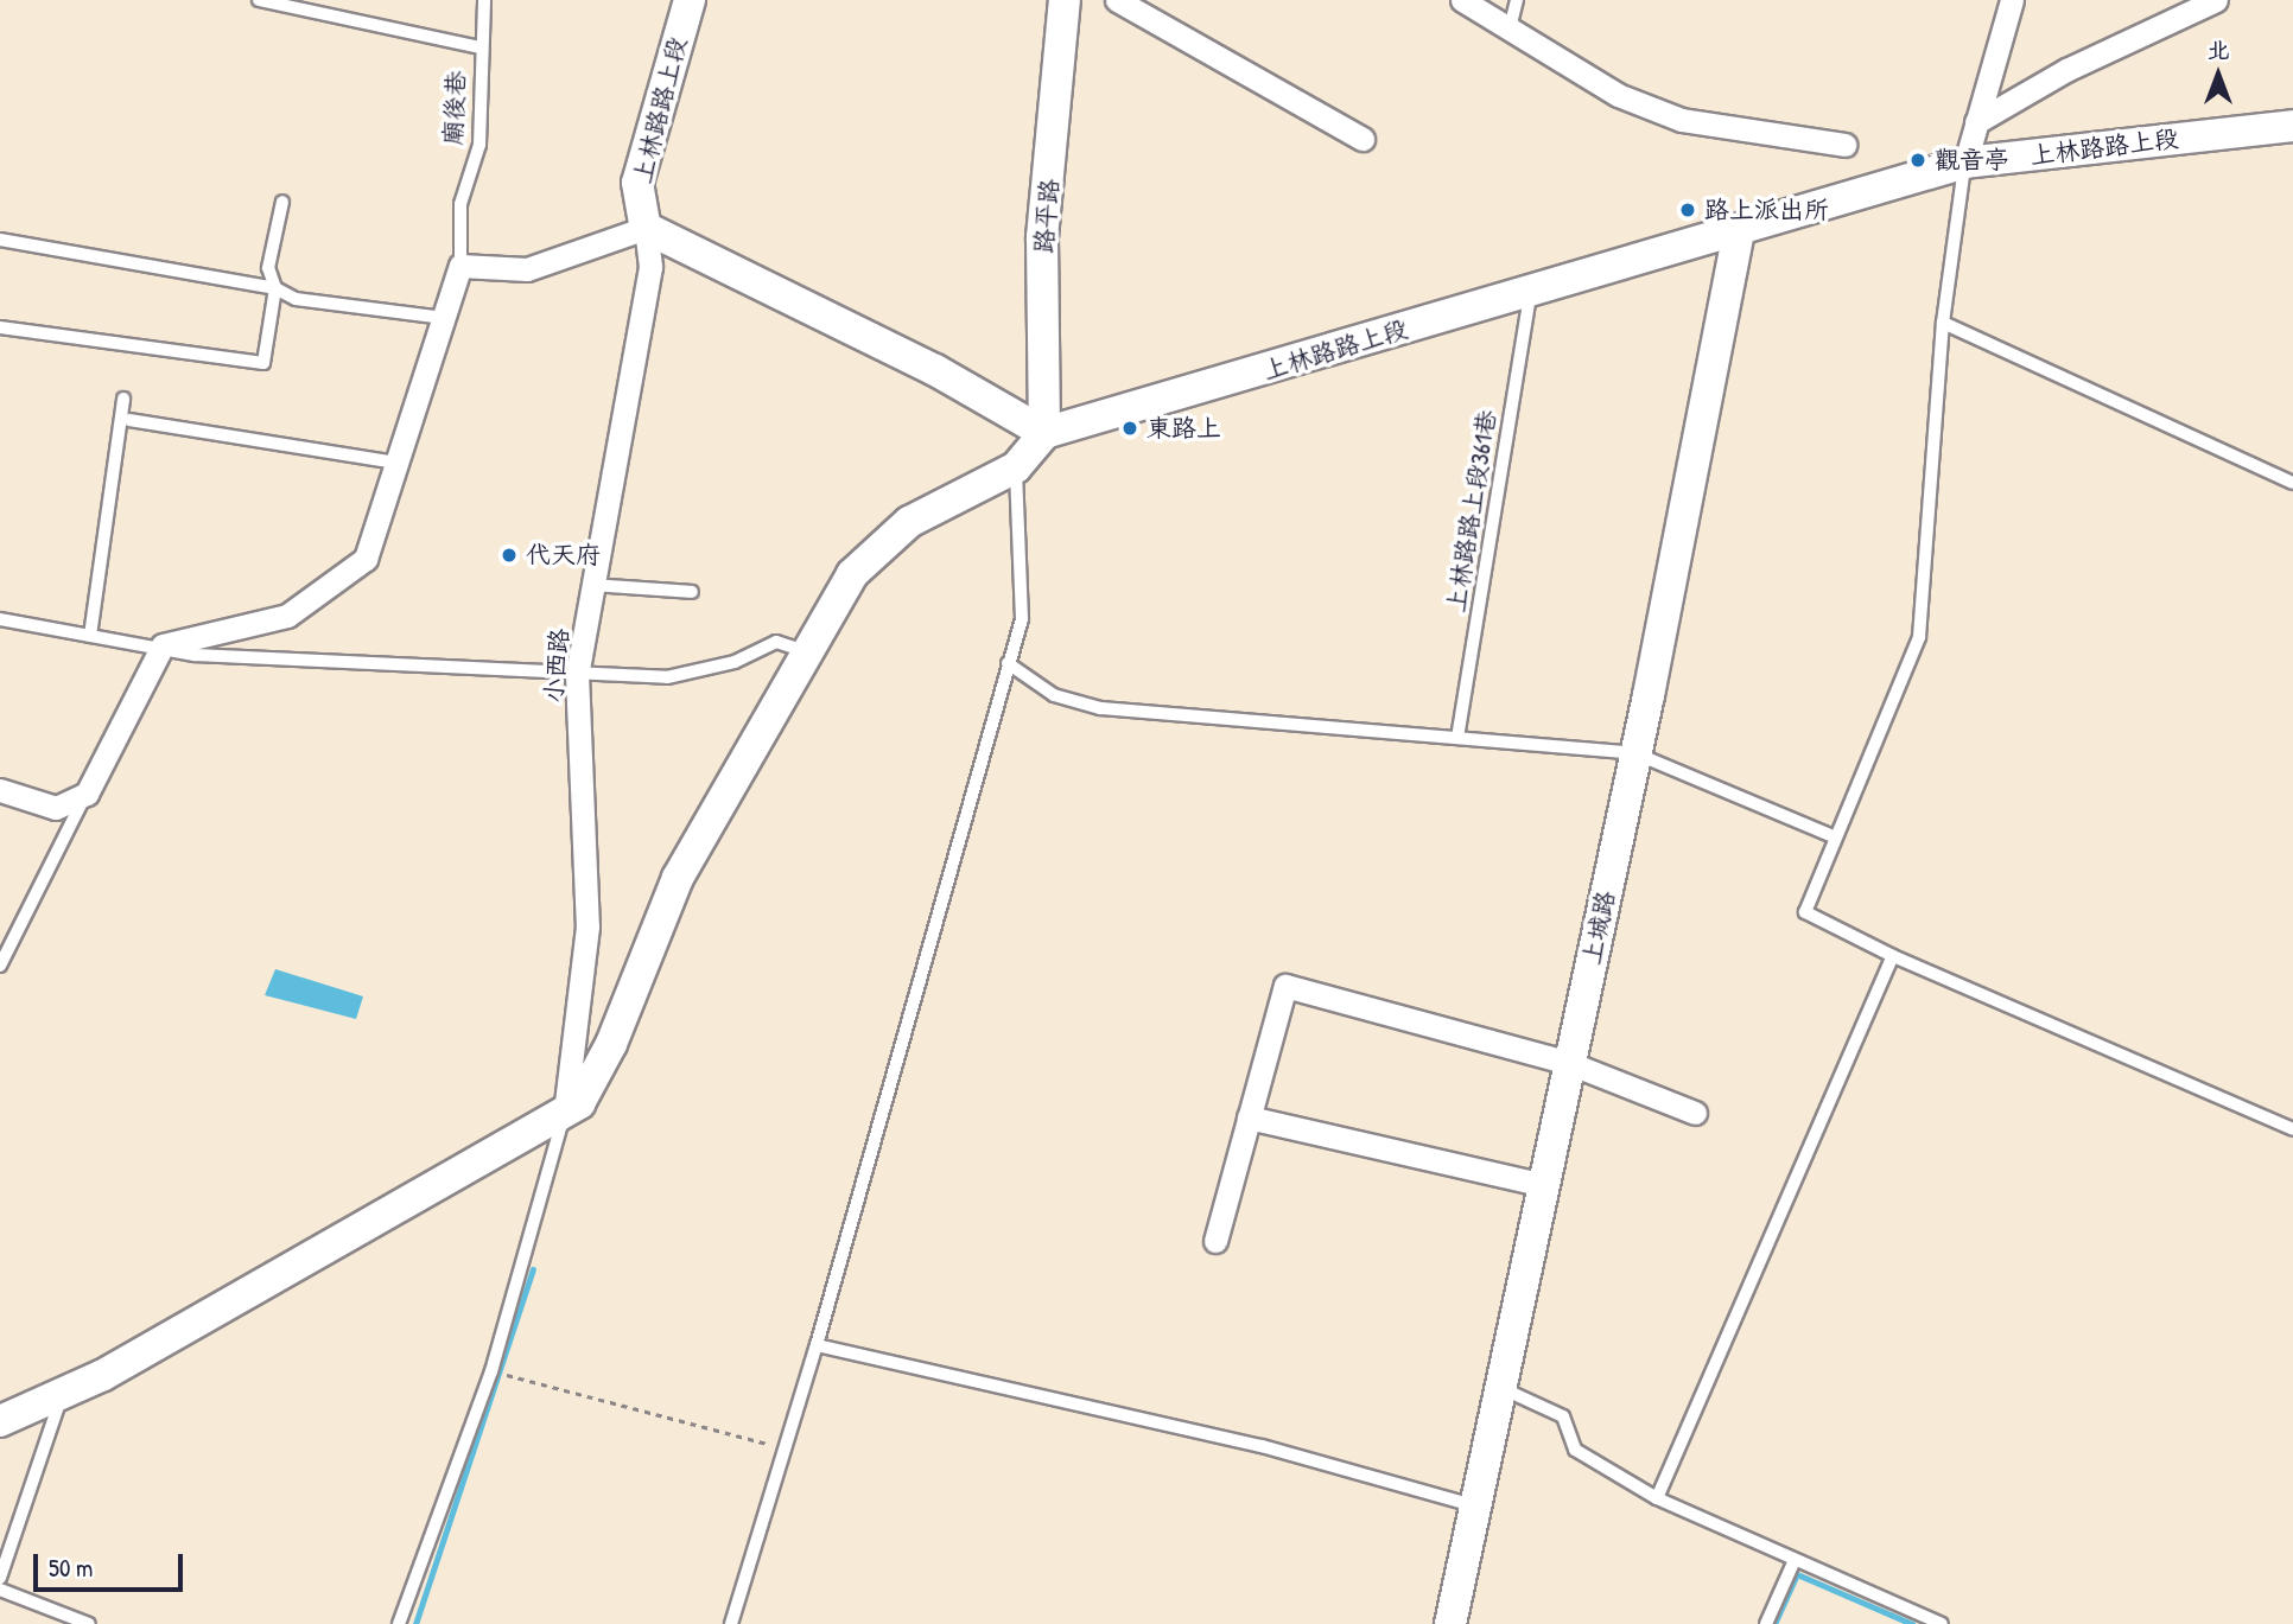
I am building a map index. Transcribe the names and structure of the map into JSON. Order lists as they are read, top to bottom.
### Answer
{
  "streets": {
    "street": [
      "上林路路上段",
      "路平路",
      "小西路",
      "上城路"
    ],
    "lane": ["廟後巷", "上林路路上段361巷"]
  },
  "crossings": [
    ["上林路路上段", "路平路"],
    ["上林路路上段", "上林路路上段361巷"],
    ["上林路路上段", "小西路"],
    ["上林路路上段", "上城路"]
  ],
  "places": [
    "觀音亭",
    "路上派出所",
    "東路上",
    "代天府"
  ],
  "scale_bar": "50 m",
  "north": "top"
}
